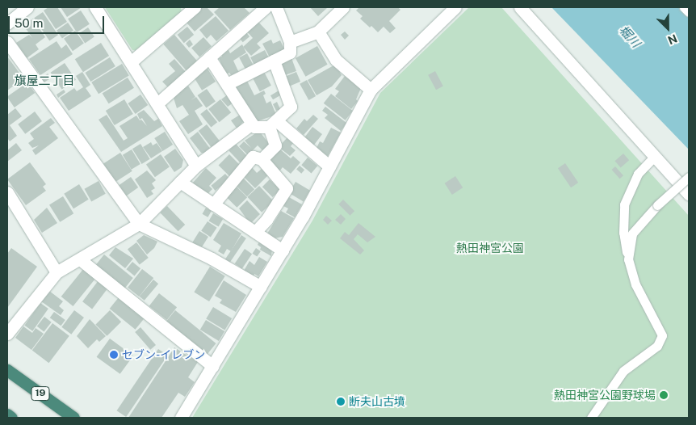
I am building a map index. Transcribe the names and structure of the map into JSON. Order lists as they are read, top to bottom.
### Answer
{
  "streets": {
    "highway": ["19"]
  },
  "districts": ["旗屋二丁目"],
  "water": ["堀川"],
  "parks": ["熱田神宮公園"],
  "places": ["セブン-イレブン", "熱田神宮公園野球場", "断夫山古墳"],
  "scale_bar": "50 m",
  "north": "bottom right"
}
